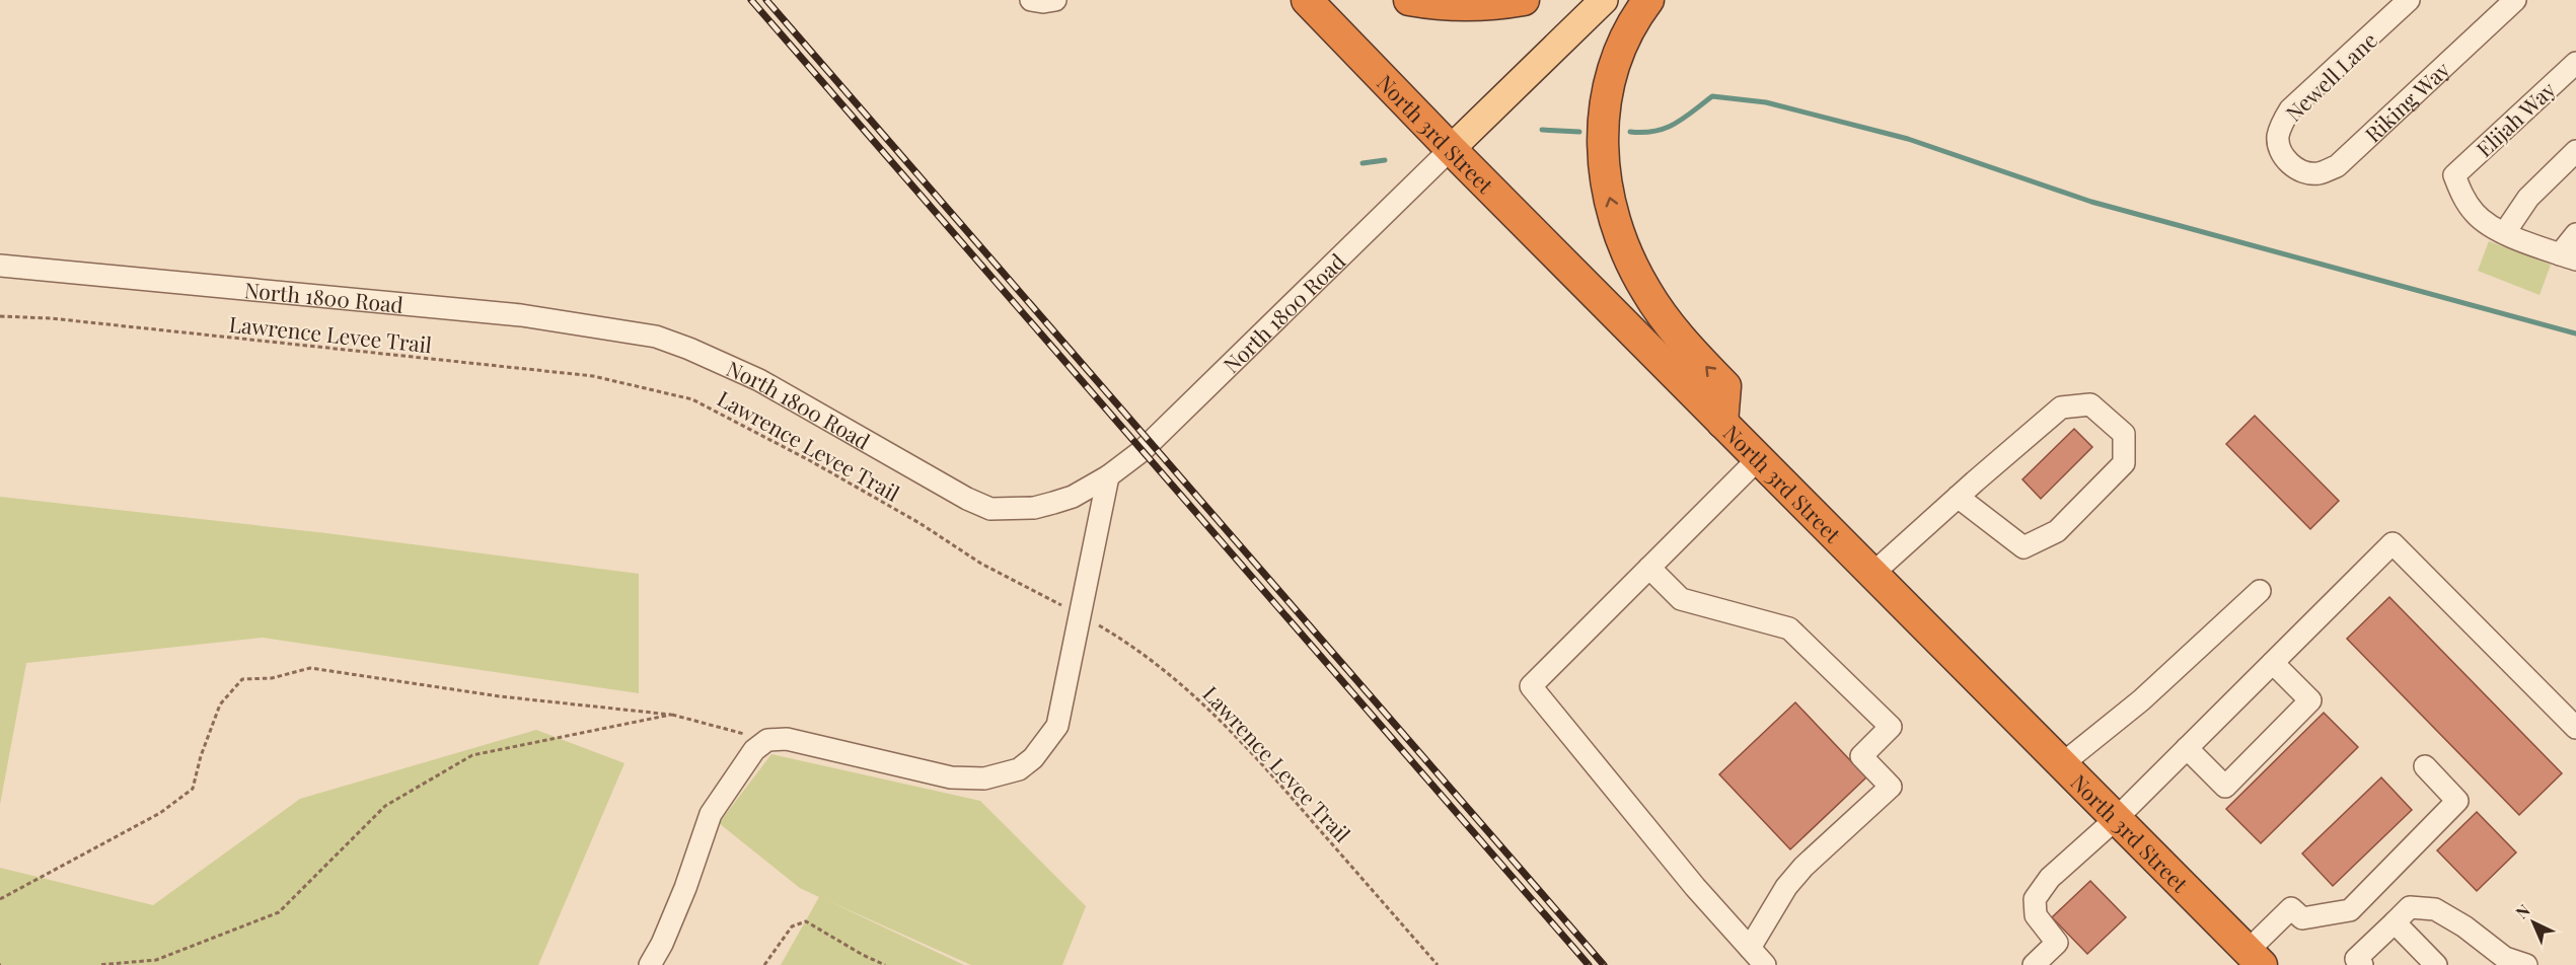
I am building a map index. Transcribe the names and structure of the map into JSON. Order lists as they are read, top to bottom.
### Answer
{
  "streets": {
    "highway": ["North 3rd Street"],
    "street": [
      "Newell Lane",
      "Riking Way",
      "Elijah Way",
      "North 1800 Road"
    ],
    "path": ["Lawrence Levee Trail"]
  },
  "crossings": [
    ["Newell Lane", "Riking Way"],
    ["North 3rd Street", "North 1800 Road"]
  ],
  "north": "top left"
}
